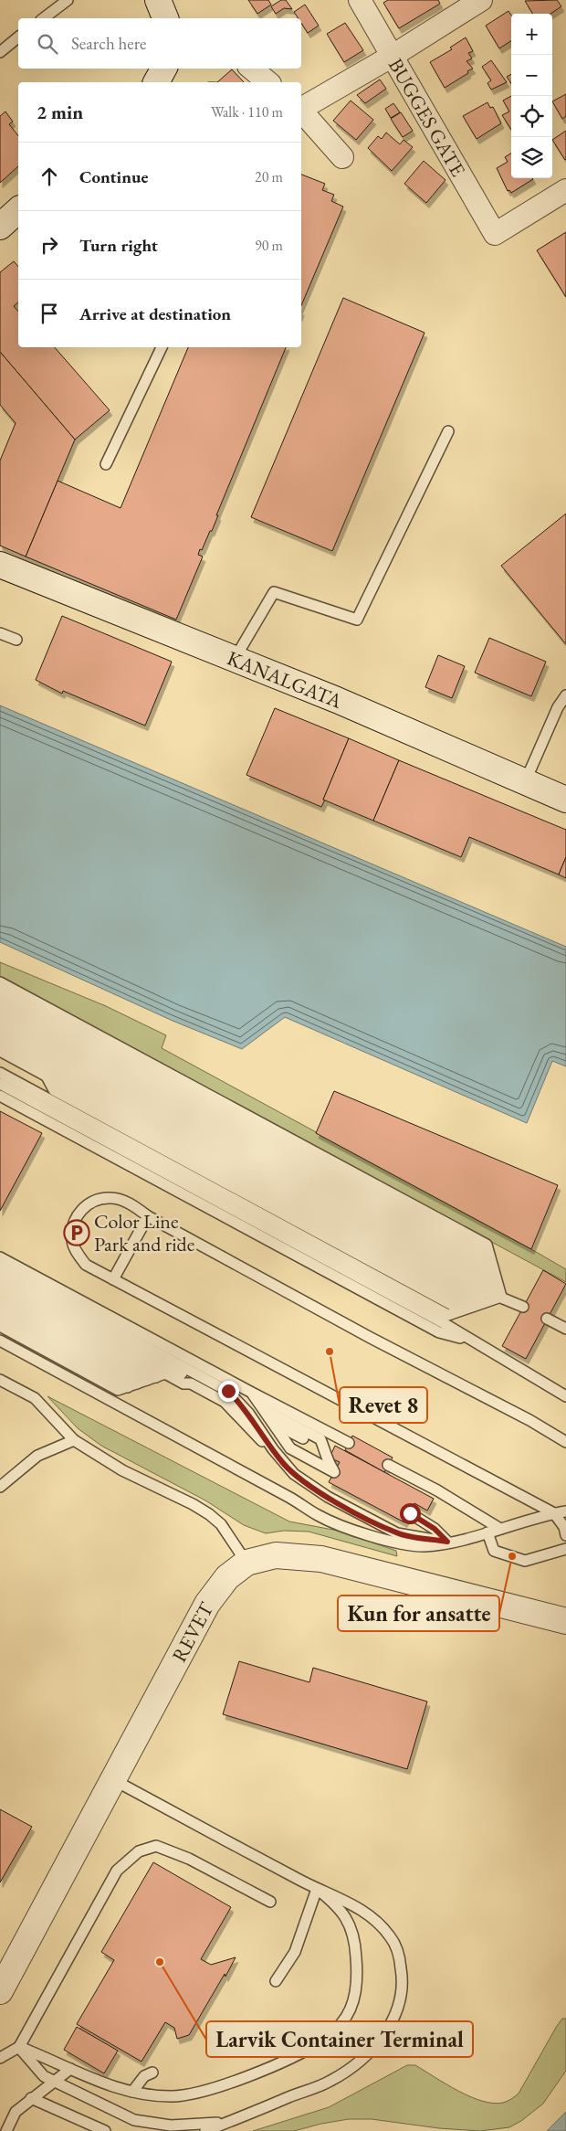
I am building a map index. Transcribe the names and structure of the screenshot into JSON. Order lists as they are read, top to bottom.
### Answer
{
  "streets": {
    "street": ["BUGGES GATE", "KANALGATA", "REVET"]
  },
  "places": {
    "parking": ["Color Line Park and ride"],
    "other": ["Revet 8", "Kun for ansatte", "Larvik Container Terminal"]
  },
  "page": {
    "map_buttons": ["+", "−"],
    "search": "Search here",
    "heading": ["2 min", "Walk · 110 m"],
    "list": [
      ["Continue", "20 m"],
      ["Turn right", "90 m"],
      "Arrive at destination"
    ]
  }
}
